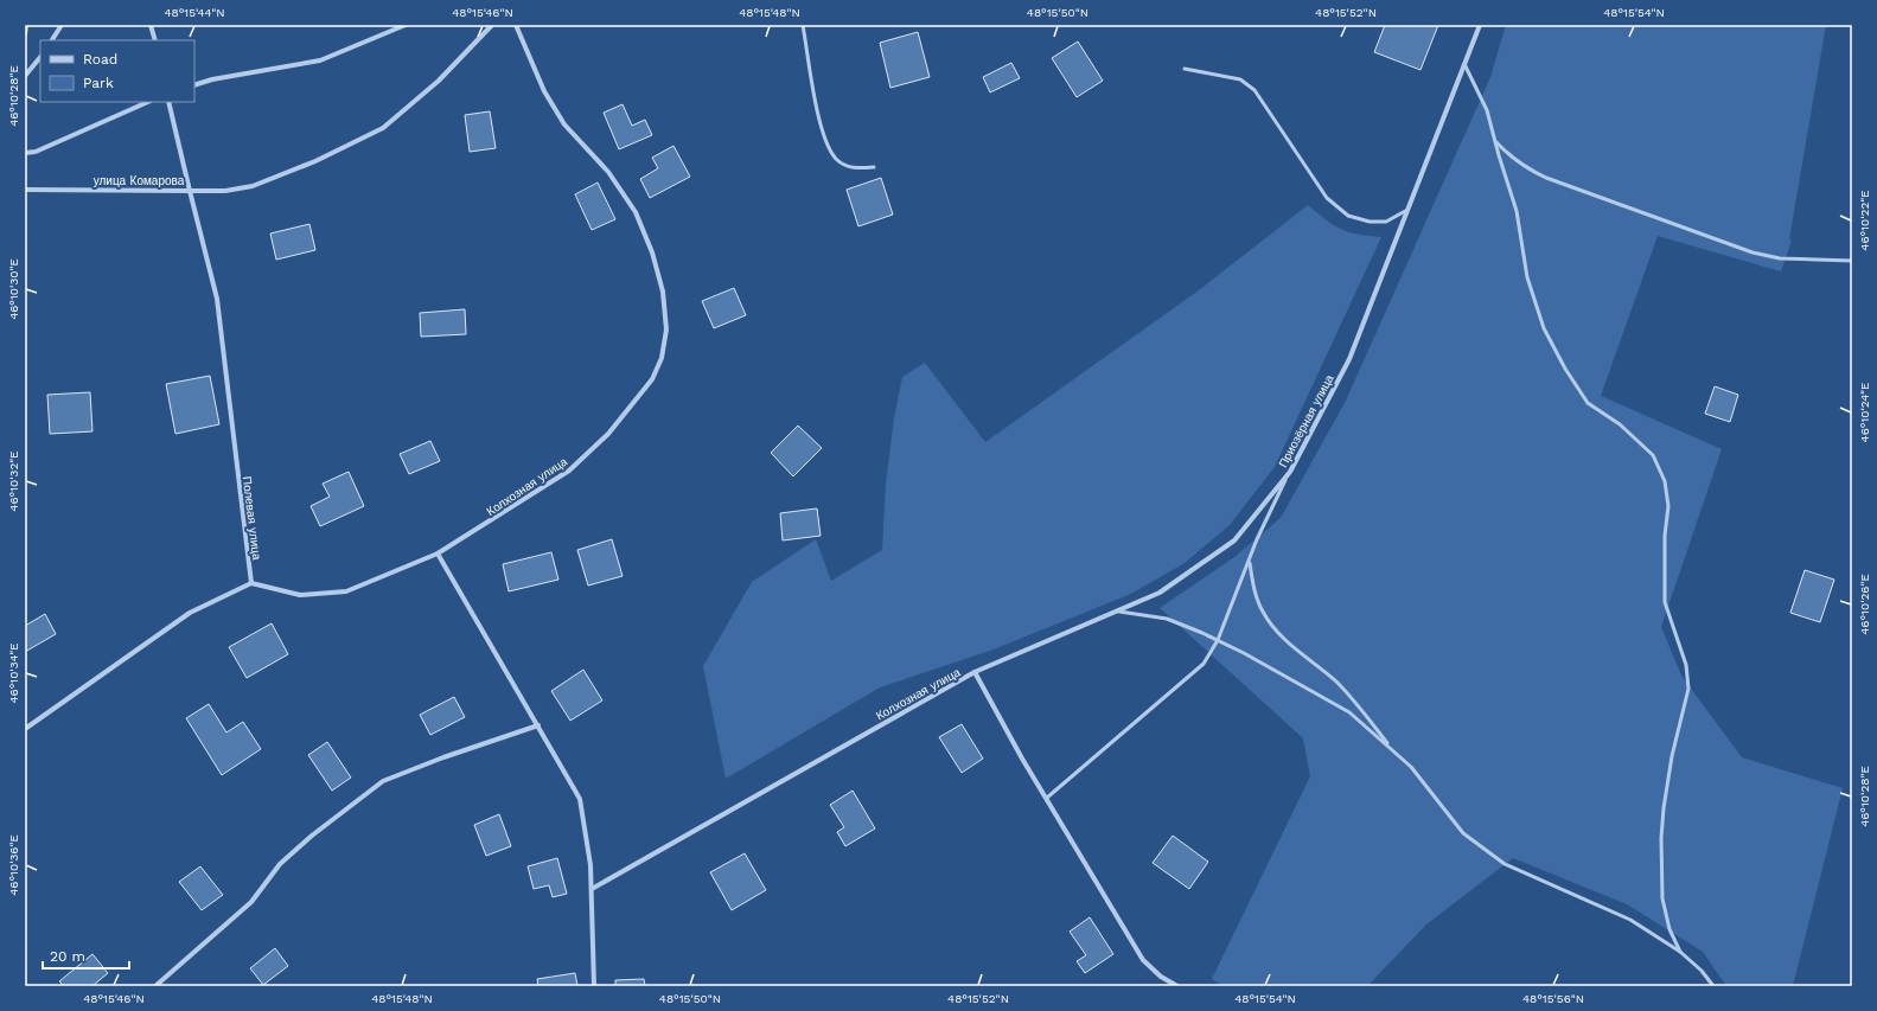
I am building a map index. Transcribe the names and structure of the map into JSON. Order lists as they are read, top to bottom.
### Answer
{
  "streets": {
    "street": [
      "улица Комарова",
      "Приозёрная улица",
      "Колхозная улица",
      "Полевая улица"
    ]
  },
  "crossings": [
    ["улица Комарова", "Полевая улица"],
    ["Приозёрная улица", "Колхозная улица"],
    ["Колхозная улица", "Полевая улица"]
  ],
  "legend": ["Road", "Park"],
  "scale_bar": "20 m",
  "coordinates": [
    "48°15'44\"N",
    "48°15'46\"N",
    "48°15'48\"N",
    "48°15'50\"N",
    "48°15'52\"N",
    "48°15'54\"N",
    "46°10'28\"E",
    "46°10'22\"E",
    "46°10'30\"E",
    "46°10'24\"E",
    "46°10'32\"E",
    "46°10'26\"E",
    "46°10'34\"E",
    "46°10'36\"E",
    "48°15'56\"N"
  ]
}
